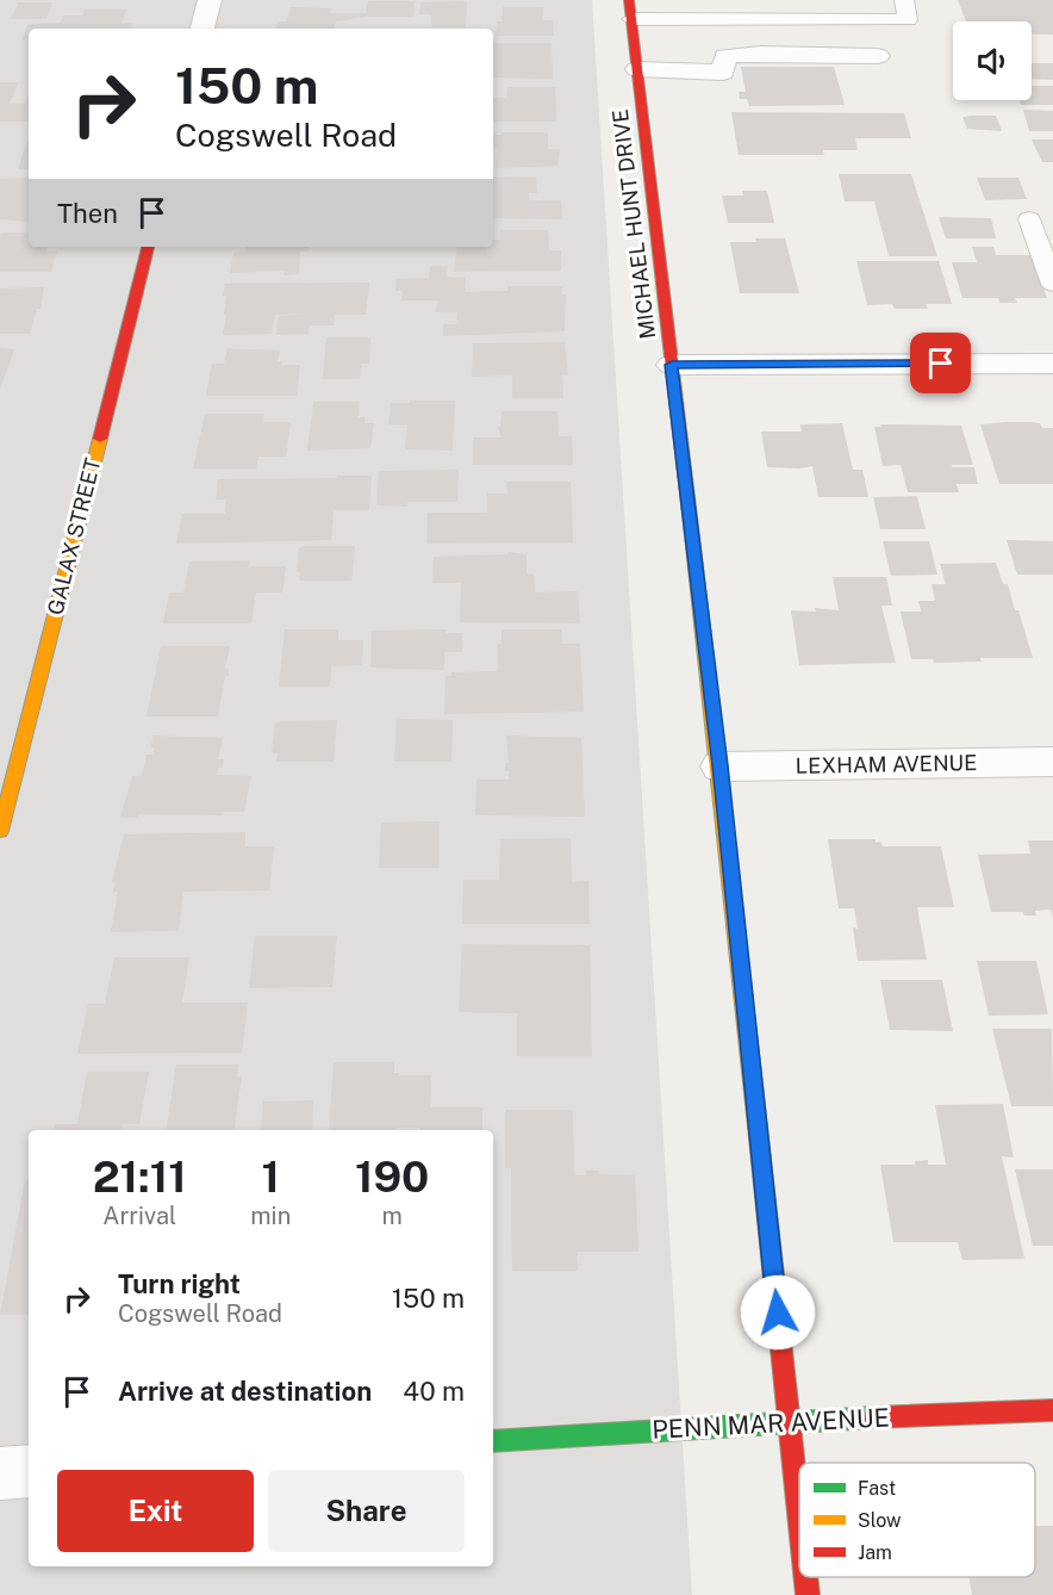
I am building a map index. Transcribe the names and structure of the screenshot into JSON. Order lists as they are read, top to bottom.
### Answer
{
  "streets": {
    "street": [
      "MICHAEL HUNT DRIVE",
      "GALAX STREET",
      "LEXHAM AVENUE",
      "PENN MAR AVENUE"
    ]
  },
  "crossings": [
    ["MICHAEL HUNT DRIVE", "LEXHAM AVENUE"],
    ["MICHAEL HUNT DRIVE", "PENN MAR AVENUE"]
  ],
  "legend": ["Fast", "Slow", "Jam"],
  "page": {
    "turn": ["150 m", "Cogswell Road"],
    "then": "Then",
    "eta": [
      "21:11",
      "Arrival",
      "1",
      "min",
      "190",
      "m"
    ],
    "list": [
      {
        "name": "Turn right",
        "note": "Cogswell Road",
        "value": "150 m"
      },
      {
        "name": "Arrive at destination",
        "value": "40 m"
      }
    ],
    "buttons": ["Exit", "Share"]
  }
}
